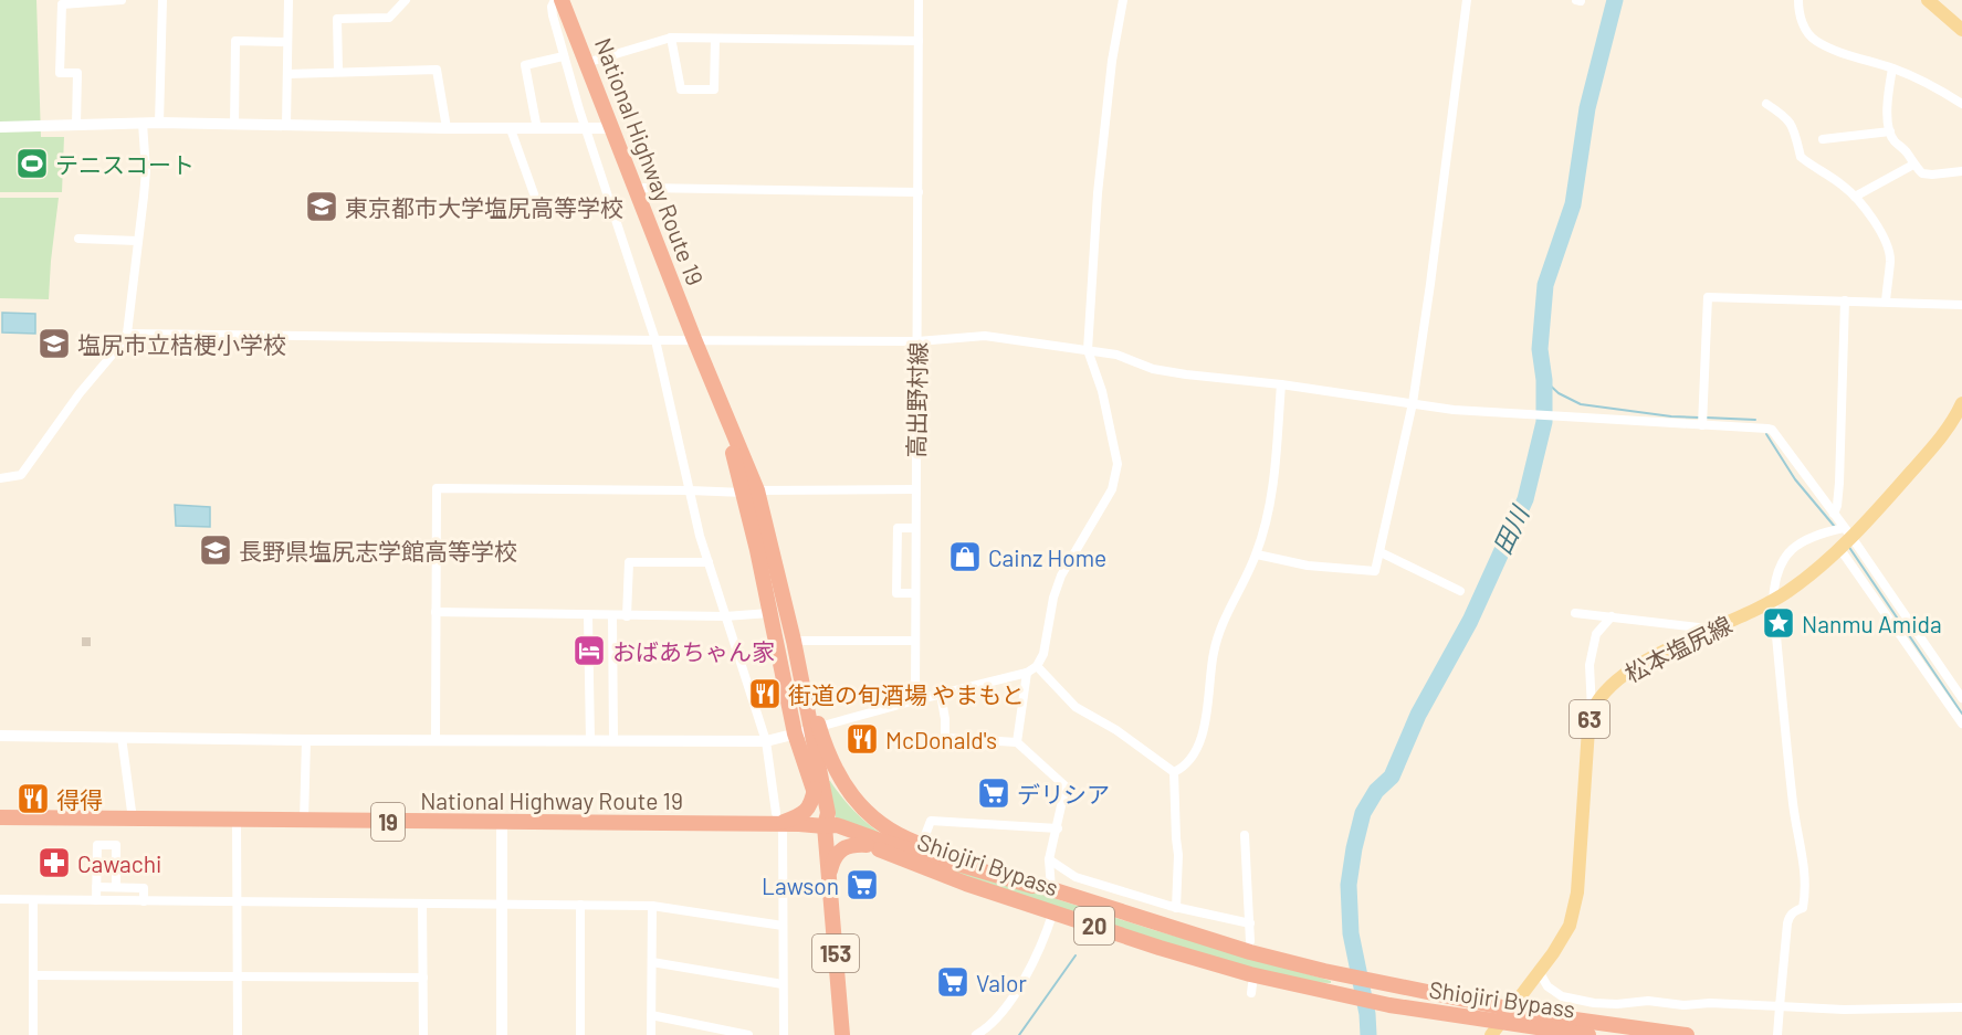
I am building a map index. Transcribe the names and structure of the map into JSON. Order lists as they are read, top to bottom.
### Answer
{
  "streets": {
    "highway": [
      "National Highway Route 19",
      "19",
      "Shiojiri Bypass",
      "20",
      "153"
    ],
    "main road": ["松本塩尻線", "63"],
    "street": ["高出野村線"]
  },
  "crossings": [
    ["National Highway Route 19", "Shiojiri Bypass"],
    ["National Highway Route 19", "153"],
    ["松本塩尻線", "Shiojiri Bypass"],
    ["Shiojiri Bypass", "153"]
  ],
  "water": ["田川"],
  "places": {
    "sports": ["テニスコート"],
    "school or university": ["東京都市大学塩尻高等学校", "塩尻市立桔梗小学校", "長野県塩尻志学館高等学校"],
    "shop": ["Cainz Home"],
    "place": ["Nanmu Amida"],
    "hotel": ["おばあちゃん家"],
    "restaurant": ["街道の旬酒場 やまもと", "McDonald's", "得得"],
    "supermarket": ["デリシア", "Lawson", "Valor"],
    "pharmacy": ["Cawachi"]
  }
}
